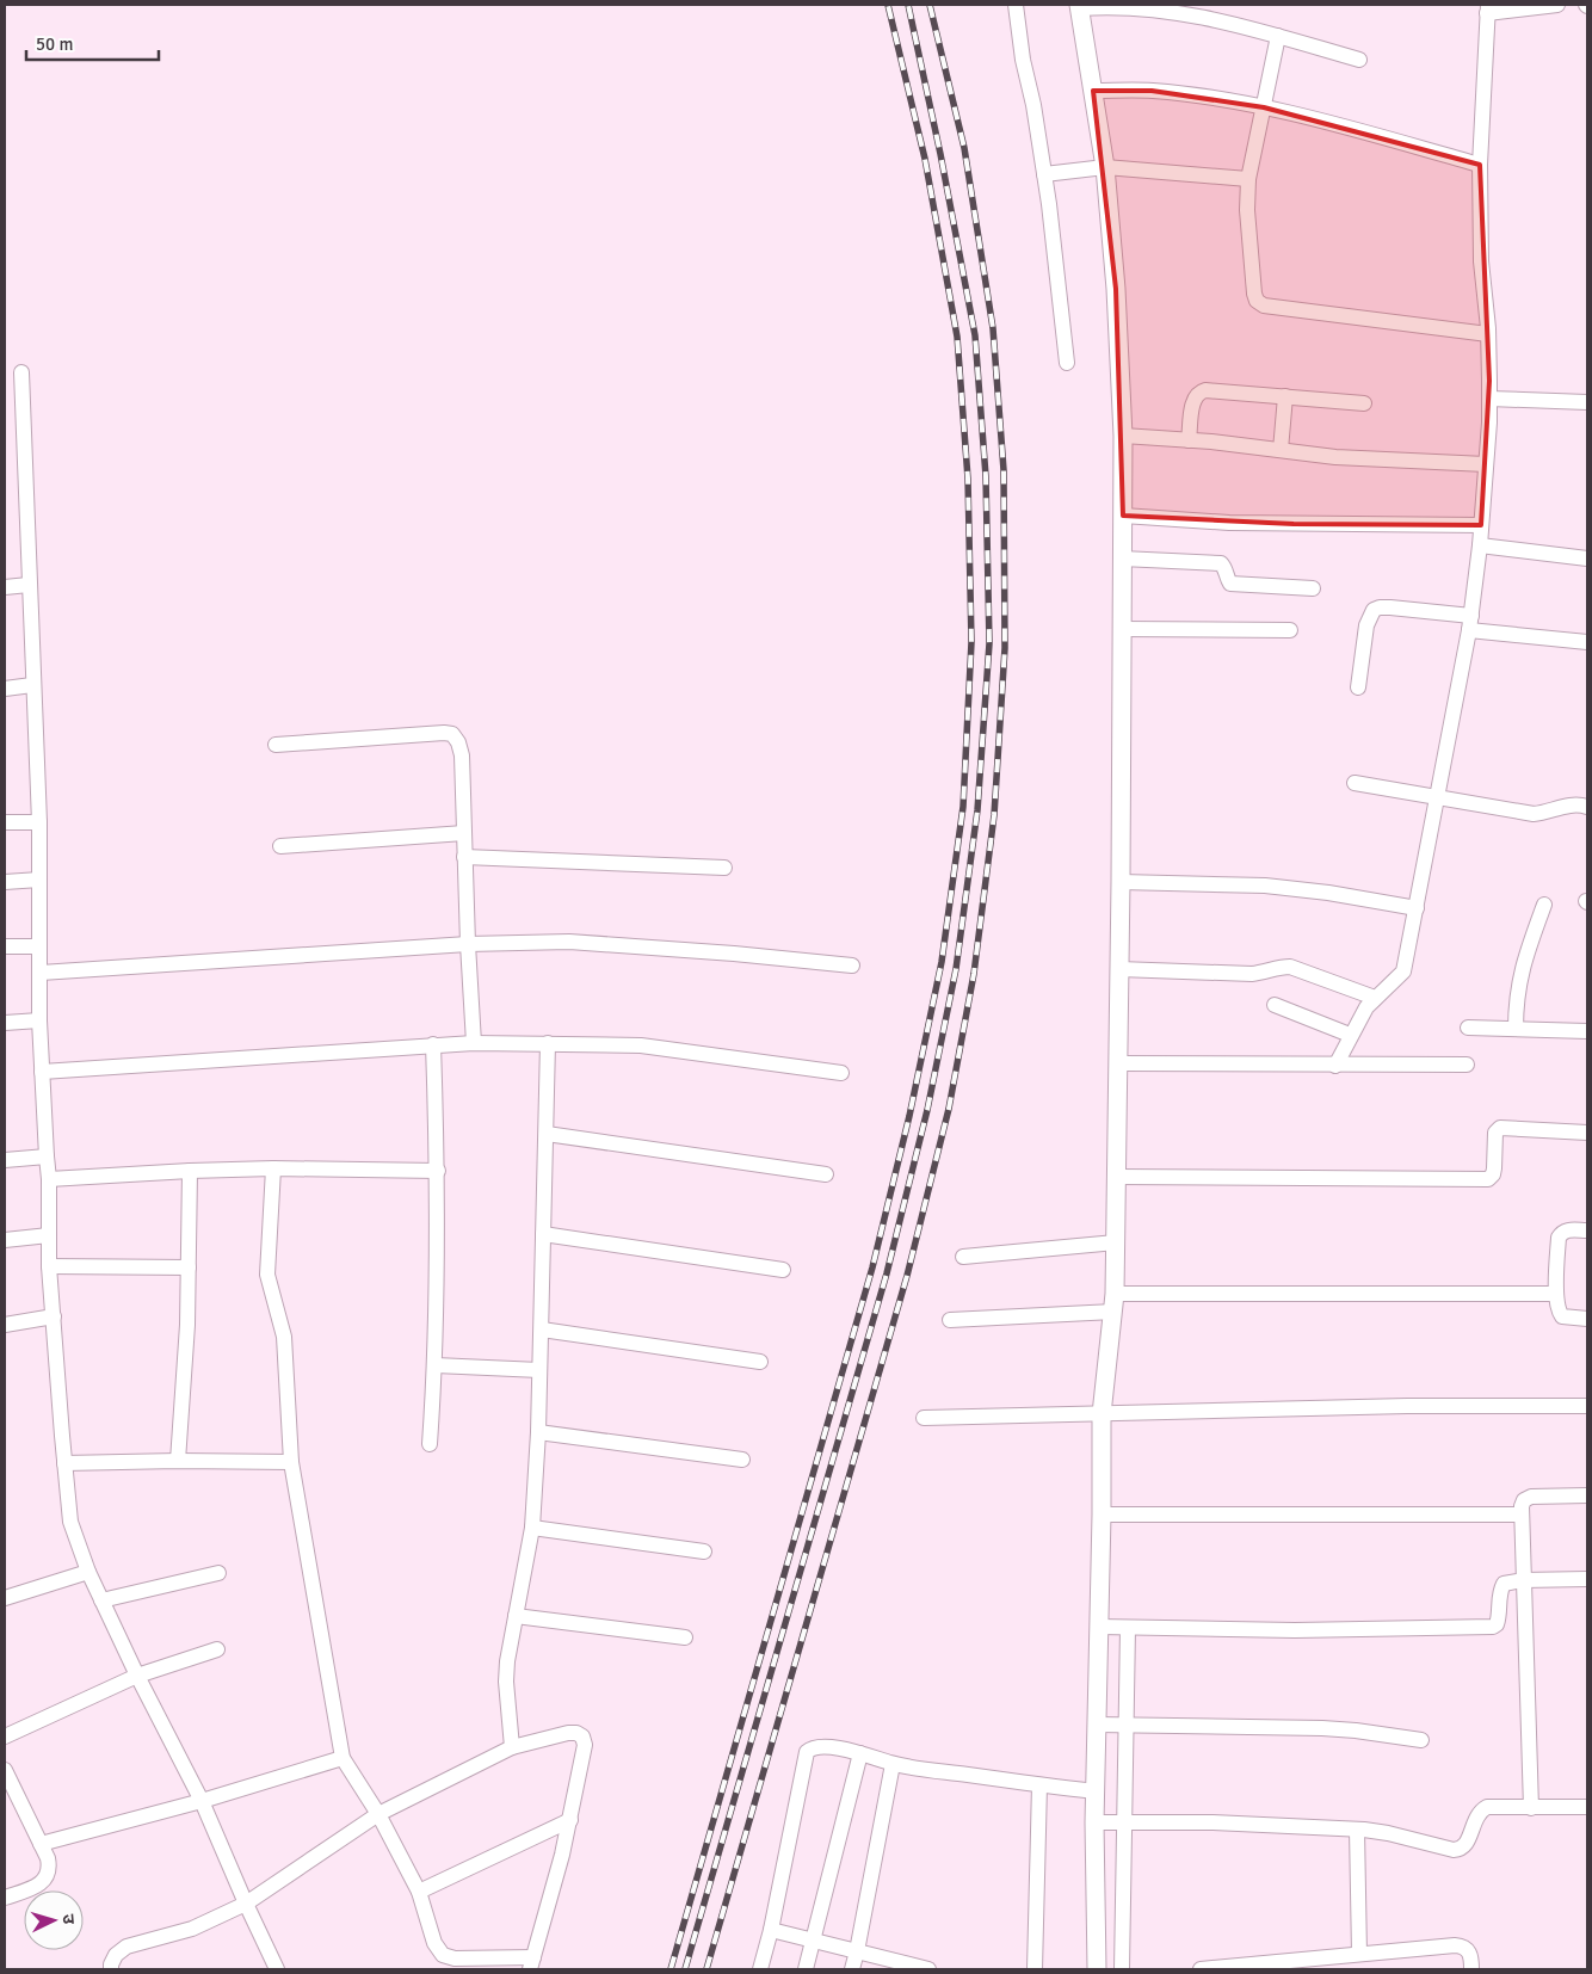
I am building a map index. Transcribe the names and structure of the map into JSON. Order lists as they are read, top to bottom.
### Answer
{
  "scale_bar": "50 m",
  "north": "right"
}
